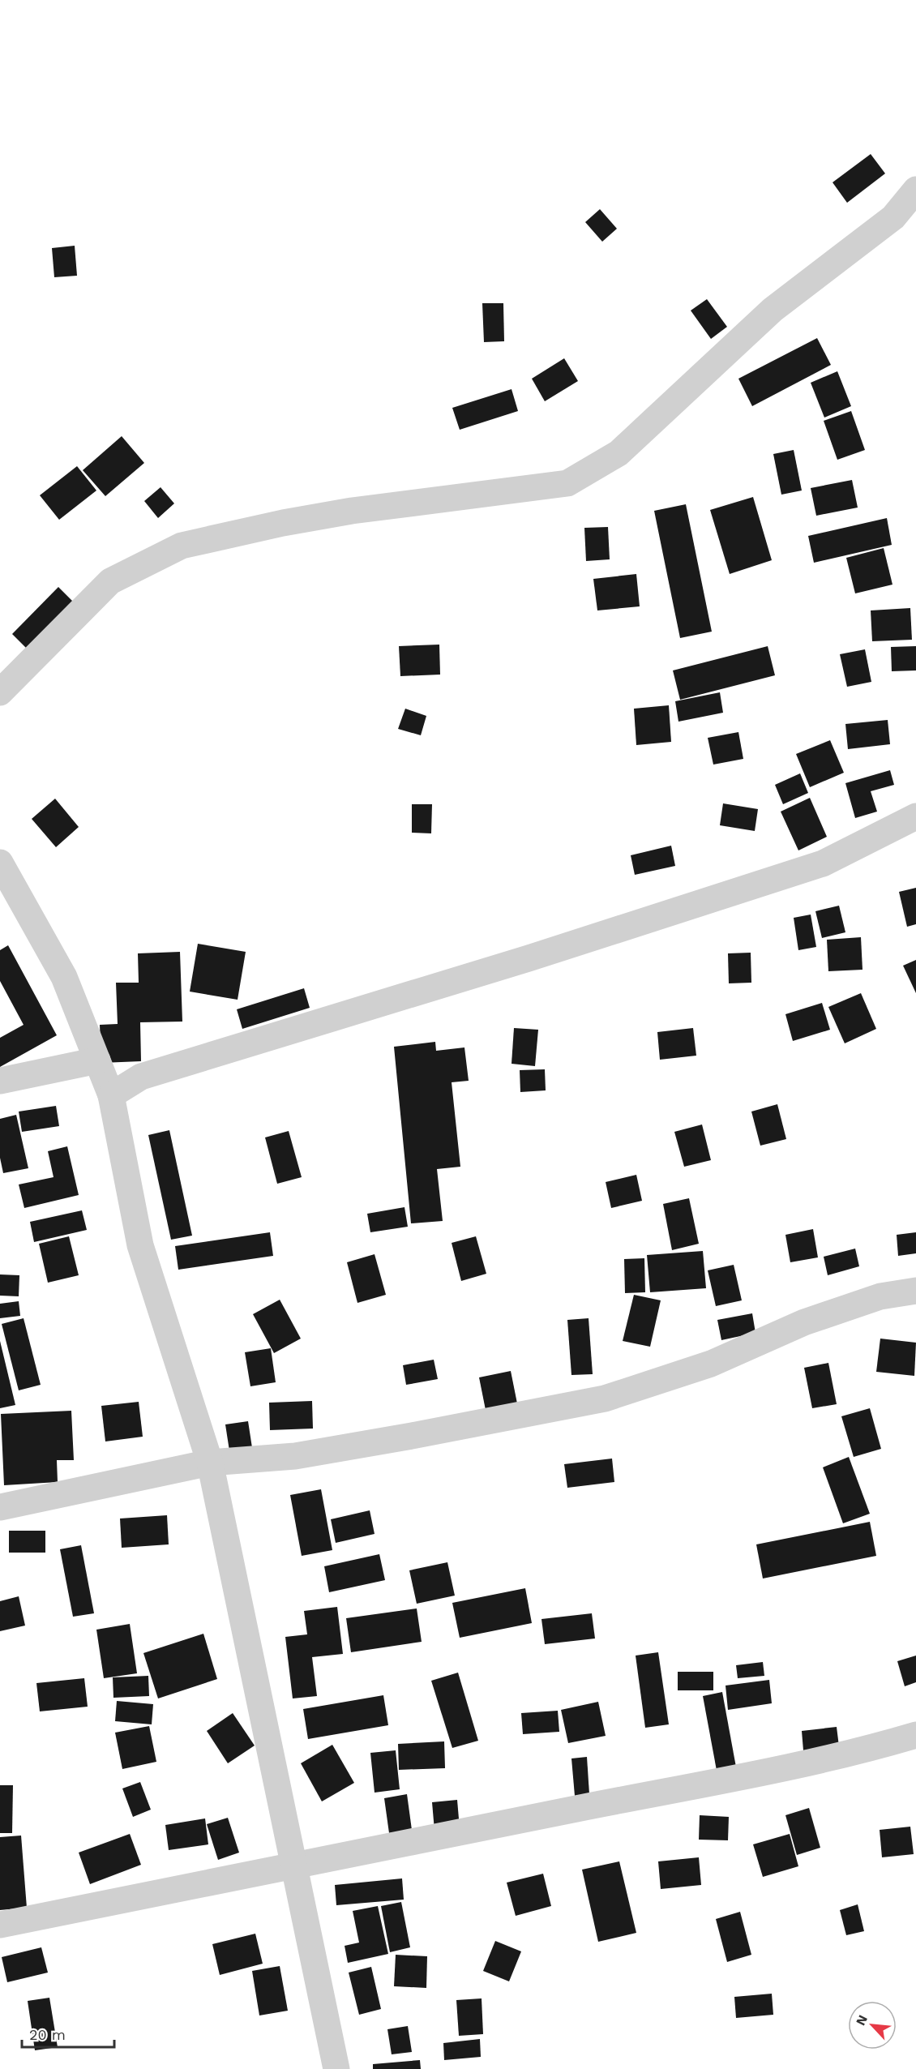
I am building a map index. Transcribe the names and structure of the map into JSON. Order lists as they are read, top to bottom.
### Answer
{
  "scale_bar": "20 m",
  "north": "top left"
}
